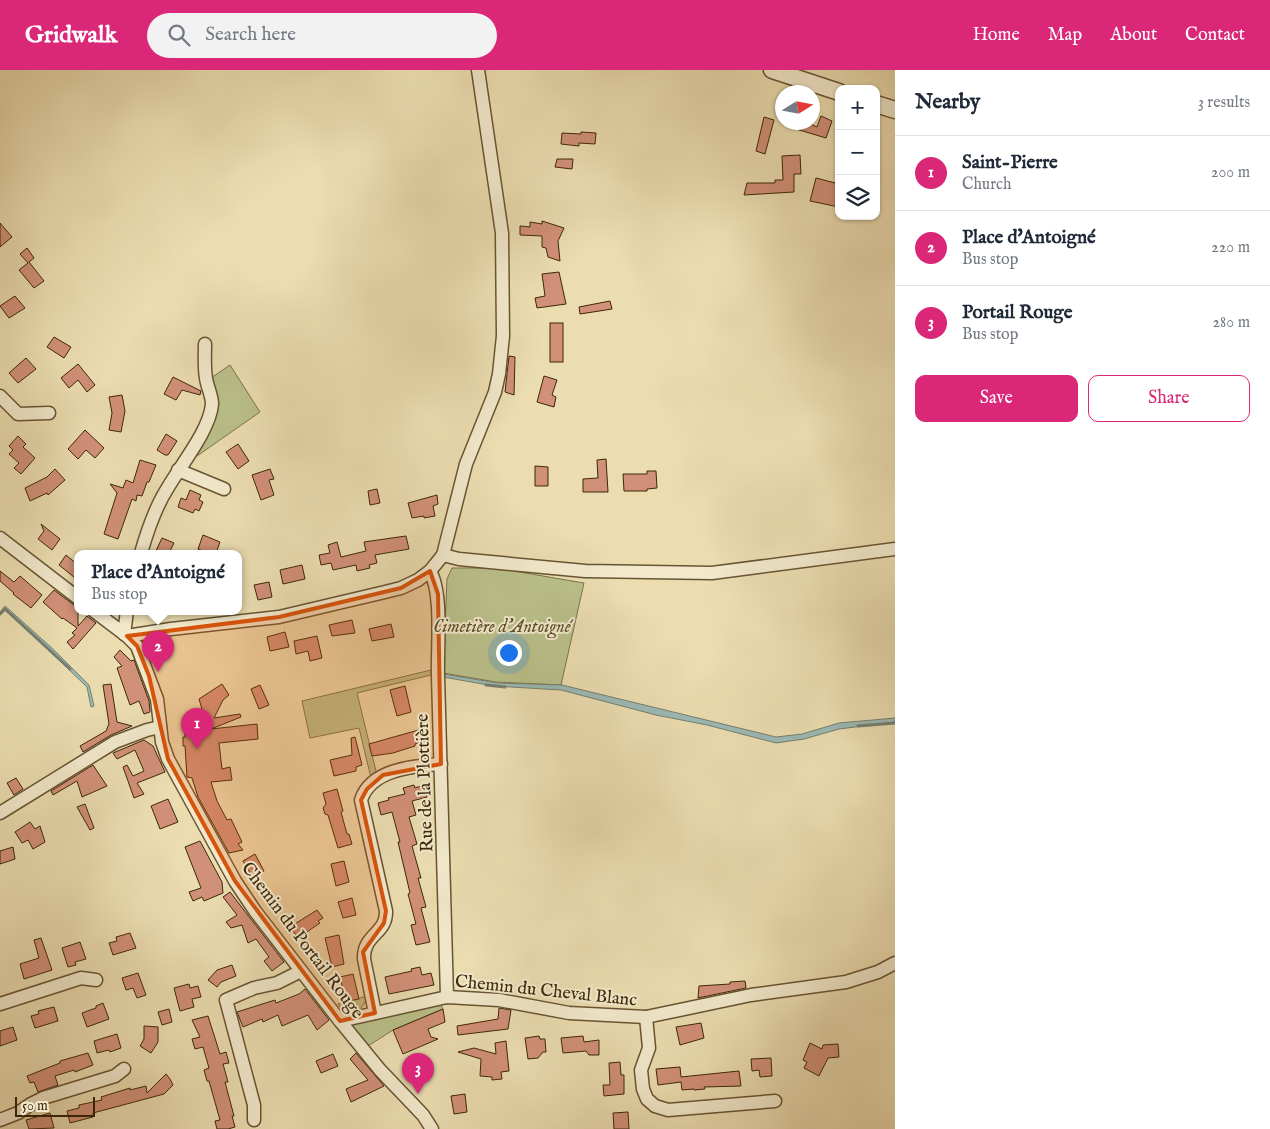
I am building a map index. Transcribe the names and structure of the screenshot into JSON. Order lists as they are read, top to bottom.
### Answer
{
  "streets": {
    "street": ["Rue de la Plottière", "Chemin du Portail Rouge", "Chemin du Cheval Blanc"]
  },
  "crossings": [
    ["Rue de la Plottière", "Chemin du Cheval Blanc"],
    ["Chemin du Portail Rouge", "Chemin du Cheval Blanc"]
  ],
  "parks": ["Cimetière d'Antoigné"],
  "scale_bar": "50 m",
  "north": "right",
  "page": {
    "header": "Gridwalk",
    "search": "Search here",
    "nav": [
      "Home",
      "Map",
      "About",
      "Contact"
    ],
    "heading": ["Nearby", "3 results"],
    "map_buttons": ["+", "−"],
    "list": [
      {
        "mark": "1",
        "name": "Saint-Pierre",
        "note": "Church",
        "value": "200 m"
      },
      {
        "mark": "2",
        "name": "Place d'Antoigné",
        "note": "Bus stop",
        "value": "220 m"
      },
      {
        "mark": "3",
        "name": "Portail Rouge",
        "note": "Bus stop",
        "value": "280 m"
      }
    ],
    "buttons": ["Save", "Share"],
    "popup": ["Place d'Antoigné", "Bus stop"],
    "pins": ["2", "1", "3"],
    "scale": "50 m"
  }
}
